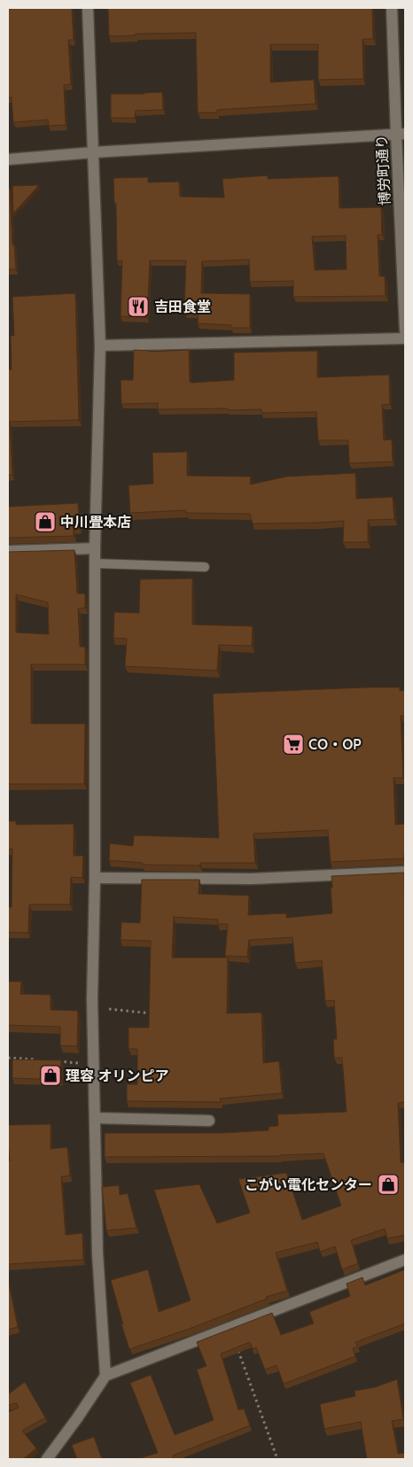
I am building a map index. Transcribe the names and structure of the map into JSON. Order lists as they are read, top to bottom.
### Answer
{
  "streets": {
    "street": ["博労町通り"]
  },
  "places": {
    "restaurant": ["吉田食堂"],
    "shop": ["中川畳本店", "理容 オリンピア", "こがい電化センター"],
    "supermarket": ["CO・OP"]
  }
}
